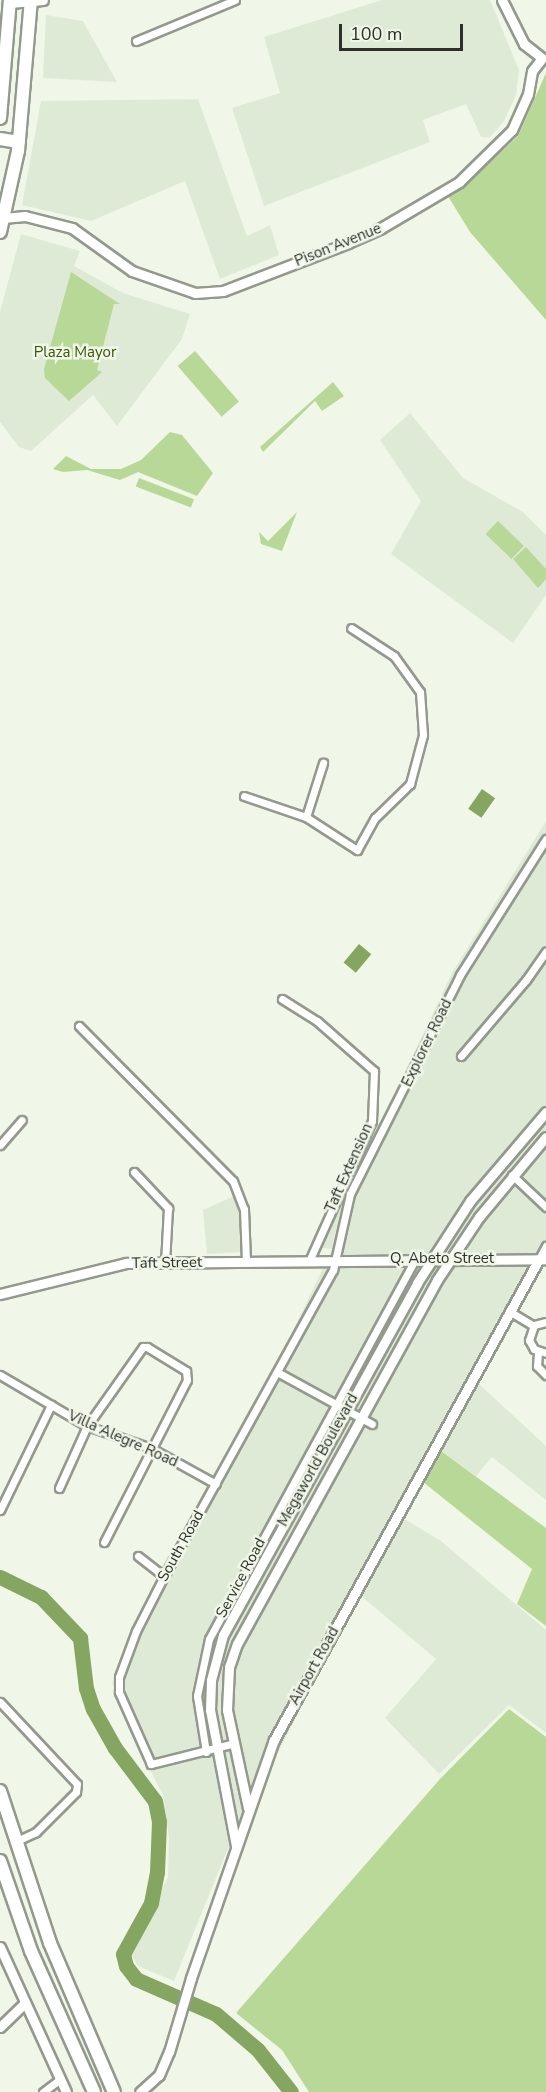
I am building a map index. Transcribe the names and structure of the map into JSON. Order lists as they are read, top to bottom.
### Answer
{
  "streets": {
    "main road": [
      "Pison Avenue",
      "Q. Abeto Street",
      "Taft Street",
      "Megaworld Boulevard",
      "Airport Road"
    ],
    "street": [
      "Explorer Road",
      "Taft Extension",
      "Villa Alegre Road",
      "South Road",
      "Service Road"
    ]
  },
  "crossings": [
    ["Explorer Road", "Q. Abeto Street"],
    ["Explorer Road", "Taft Street"],
    ["Explorer Road", "South Road"],
    ["Taft Extension", "Taft Street"],
    ["Q. Abeto Street", "Taft Street"],
    ["Q. Abeto Street", "Megaworld Boulevard"],
    ["Q. Abeto Street", "South Road"],
    ["Q. Abeto Street", "Service Road"],
    ["Q. Abeto Street", "Airport Road"],
    ["Taft Street", "South Road"],
    ["Villa Alegre Road", "South Road"],
    ["Megaworld Boulevard", "South Road"],
    ["Megaworld Boulevard", "Airport Road"],
    ["South Road", "Service Road"]
  ],
  "parks": ["Plaza Mayor"],
  "scale_bar": "100 m"
}
